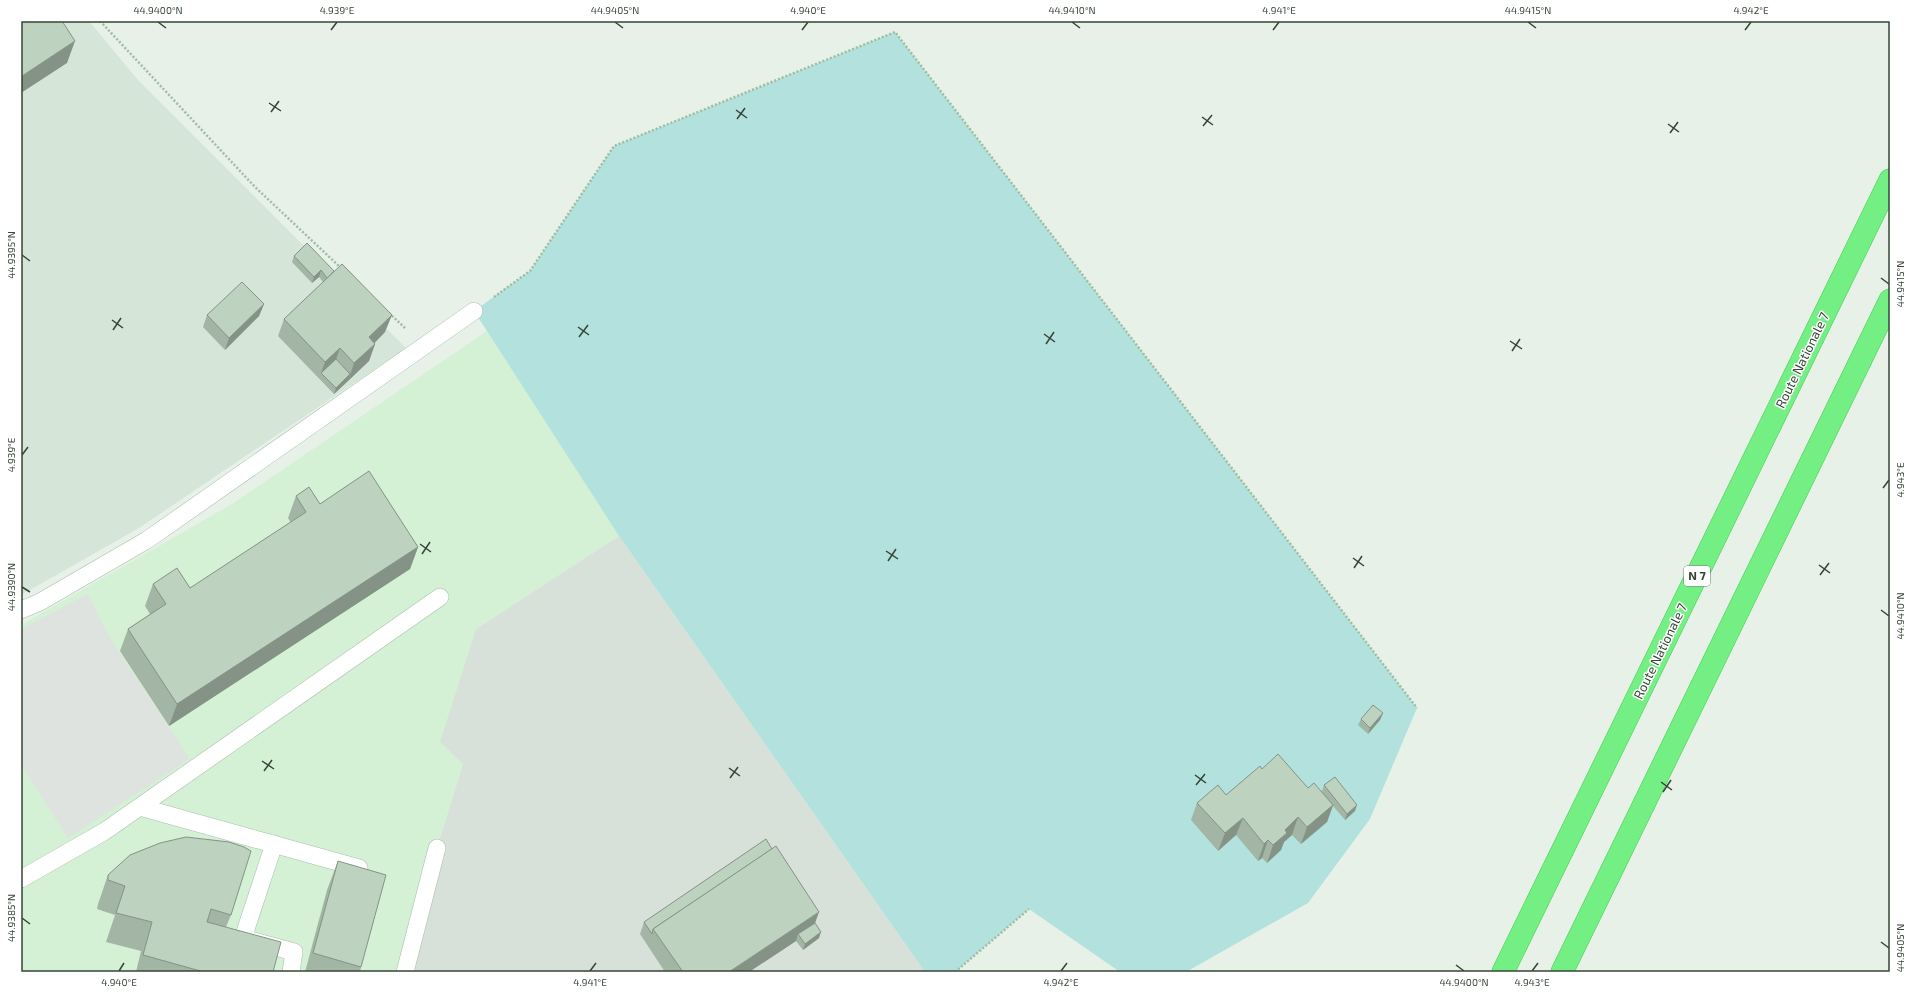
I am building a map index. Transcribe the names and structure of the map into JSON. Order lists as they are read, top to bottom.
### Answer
{
  "streets": {
    "highway": ["Route Nationale 7", "N 7"]
  },
  "coordinates": [
    "44.9400°N",
    "4.939°E",
    "44.9405°N",
    "4.940°E",
    "44.9410°N",
    "4.941°E",
    "44.9415°N",
    "4.942°E",
    "44.9395°N",
    "4.943°E",
    "44.9390°N",
    "44.9385°N"
  ]
}
